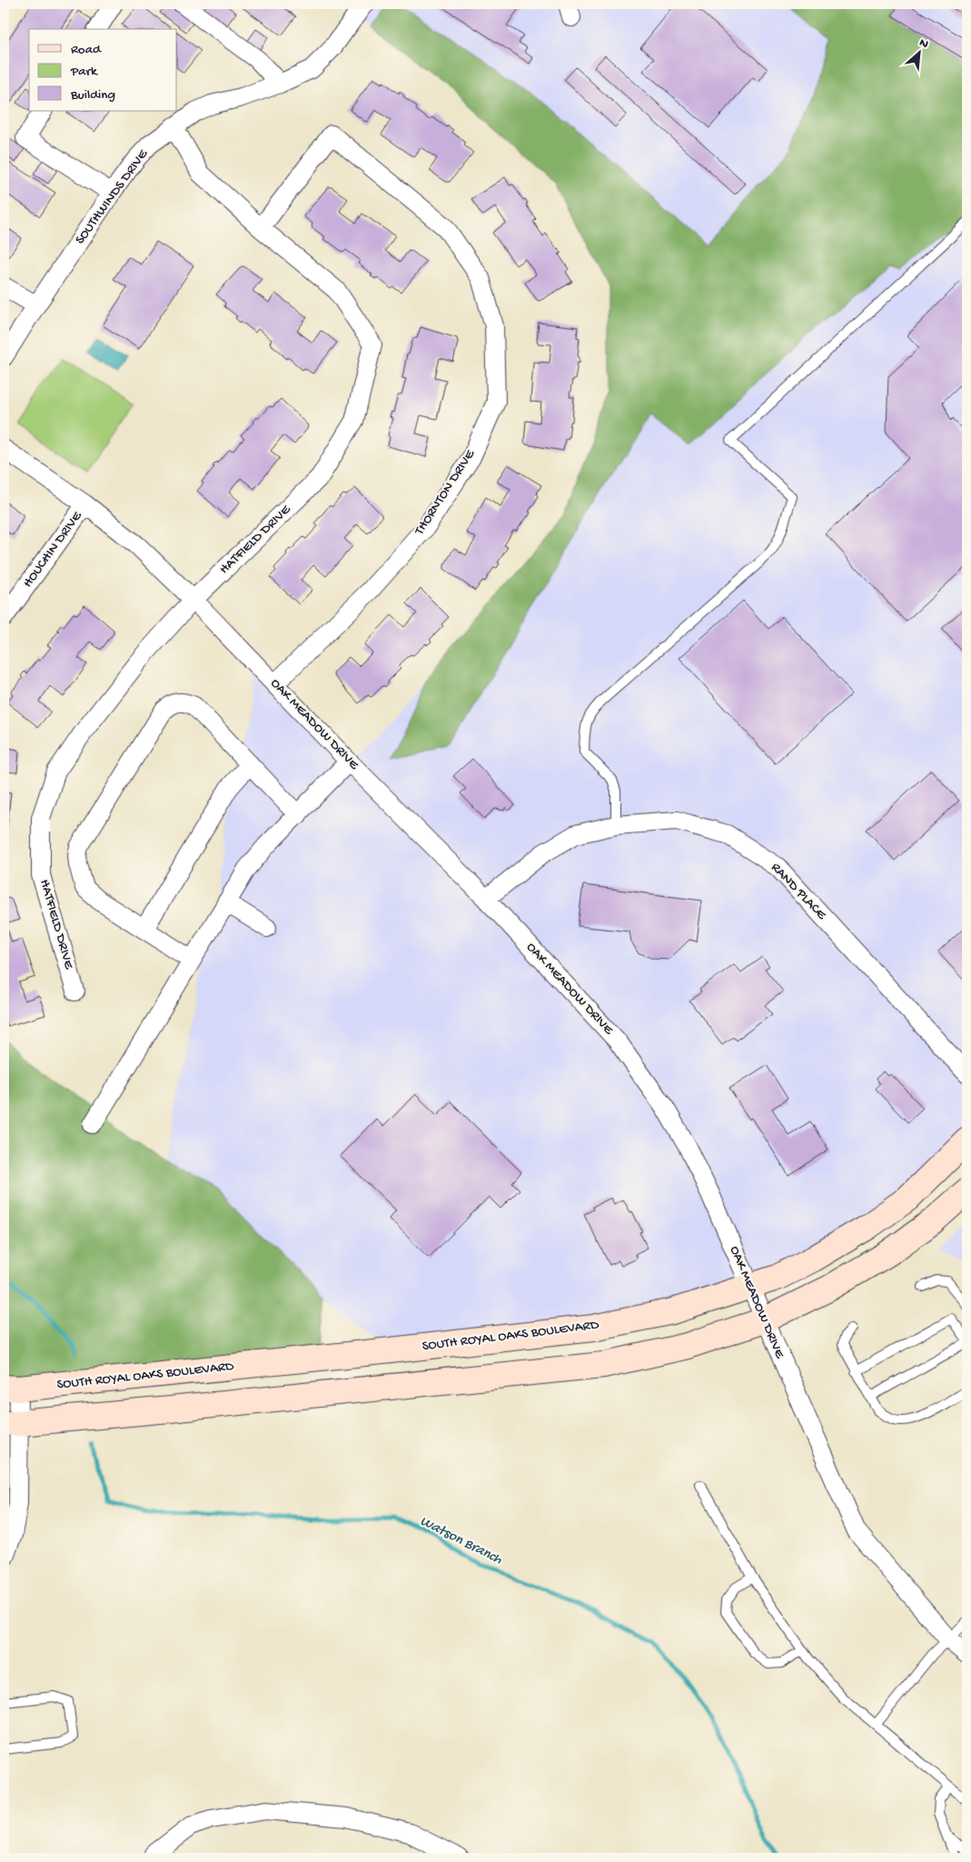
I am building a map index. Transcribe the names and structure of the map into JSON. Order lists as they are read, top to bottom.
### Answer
{
  "streets": {
    "main road": ["SOUTH ROYAL OAKS BOULEVARD"],
    "street": [
      "SOUTHWINDS DRIVE",
      "THORNTON DRIVE",
      "HATFIELD DRIVE",
      "HOUCHIN DRIVE",
      "OAK MEADOW DRIVE",
      "RAND PLACE"
    ]
  },
  "crossings": [
    ["SOUTHWINDS DRIVE", "HATFIELD DRIVE"],
    ["THORNTON DRIVE", "HATFIELD DRIVE"],
    ["THORNTON DRIVE", "OAK MEADOW DRIVE"],
    ["HATFIELD DRIVE", "OAK MEADOW DRIVE"],
    ["HOUCHIN DRIVE", "OAK MEADOW DRIVE"],
    ["OAK MEADOW DRIVE", "RAND PLACE"],
    ["OAK MEADOW DRIVE", "SOUTH ROYAL OAKS BOULEVARD"]
  ],
  "water": ["Watson Branch"],
  "legend": ["Road", "Park", "Building"],
  "north": "top right"
}
